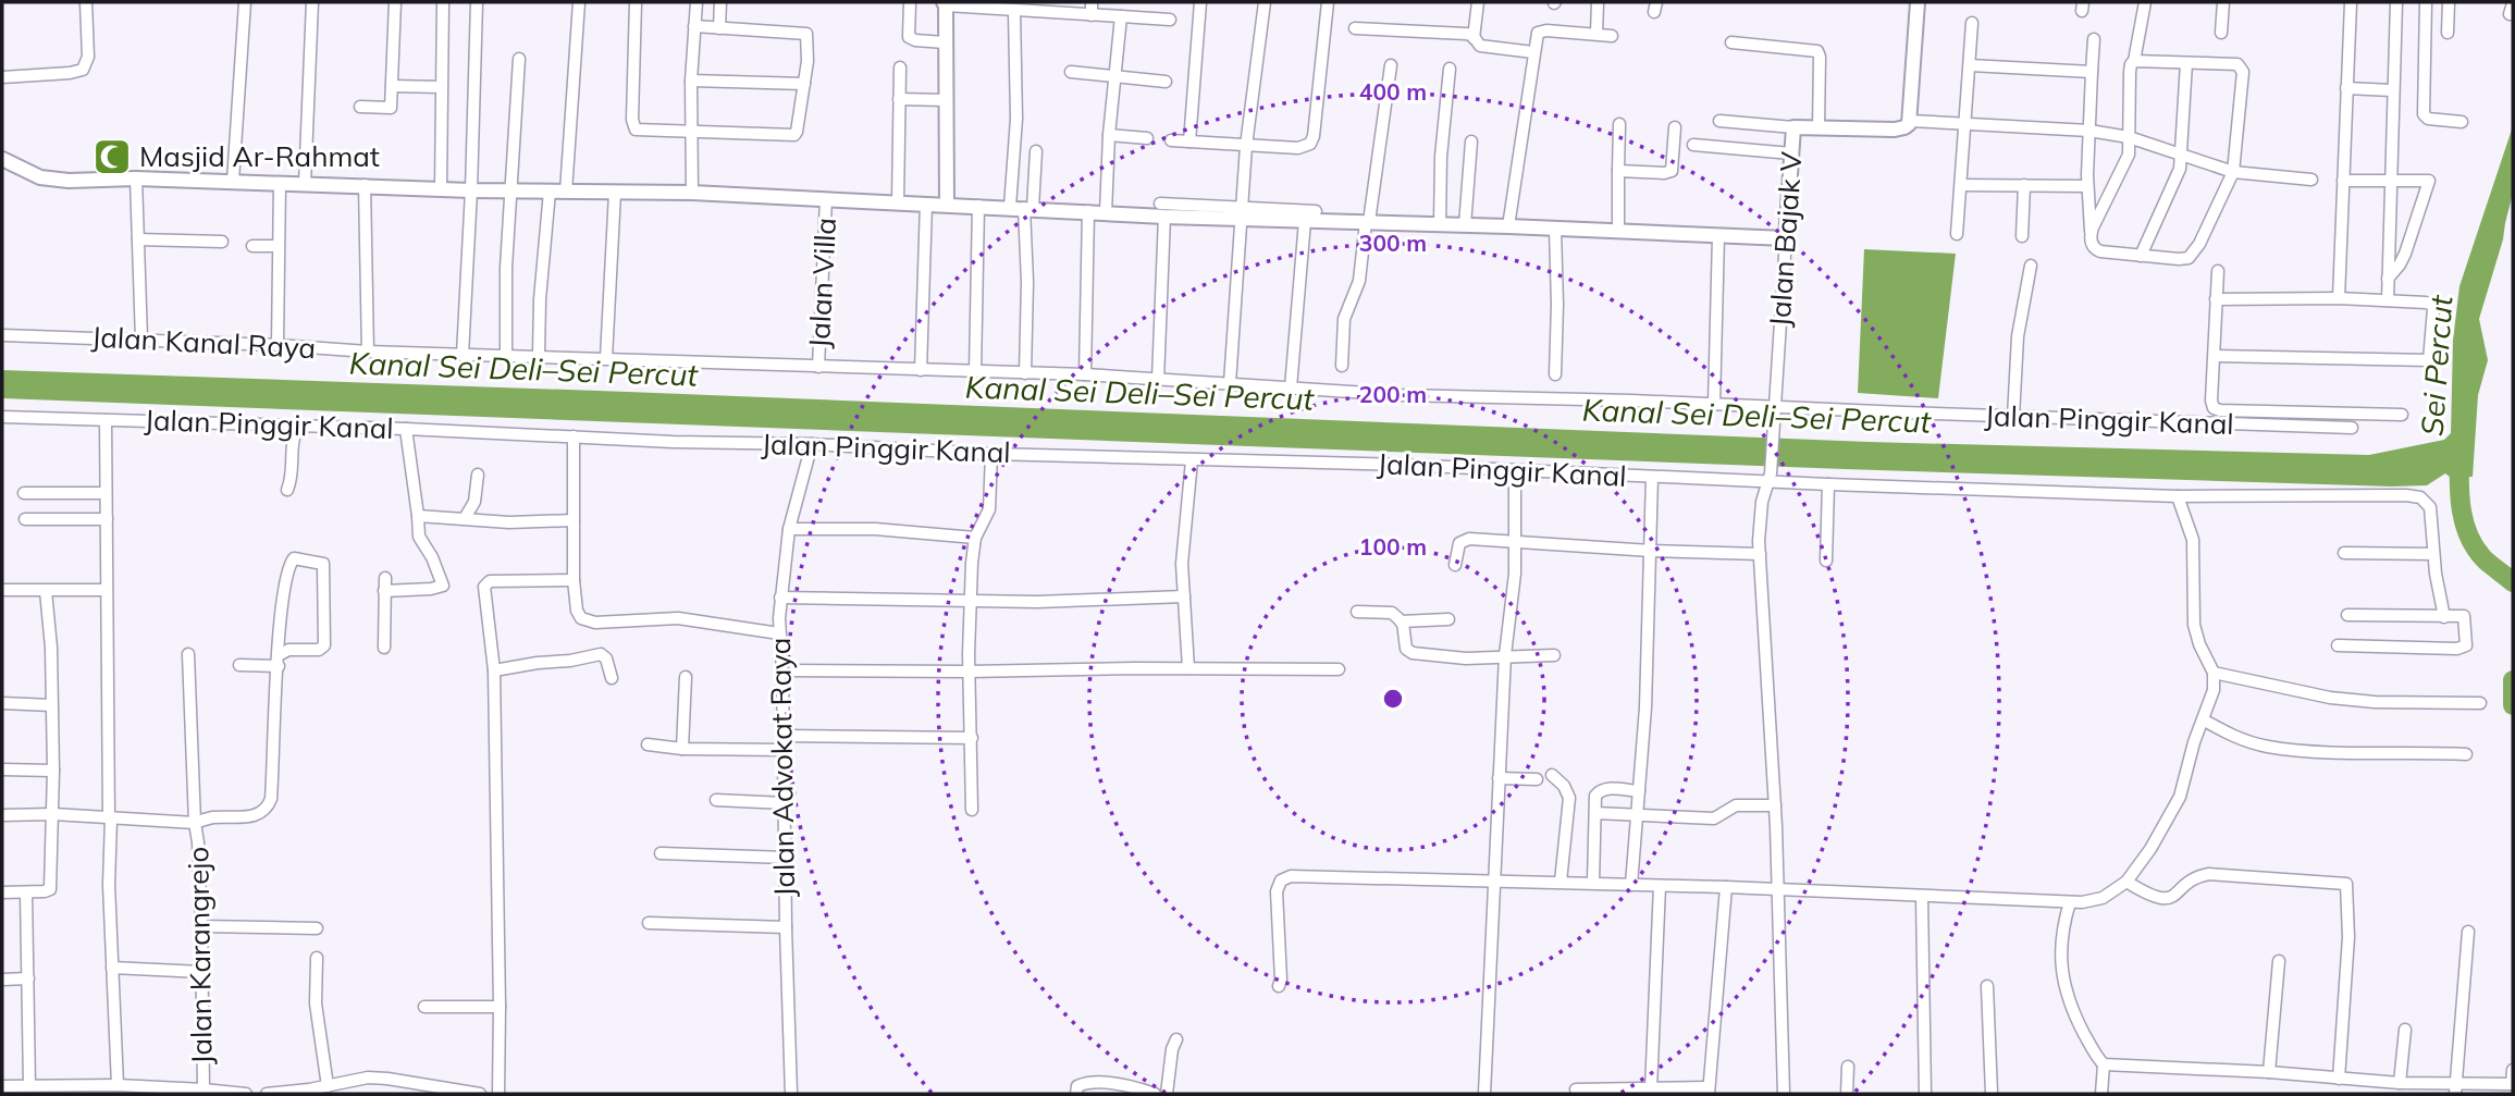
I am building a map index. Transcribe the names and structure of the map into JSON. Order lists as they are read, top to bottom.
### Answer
{
  "streets": {
    "street": [
      "Jalan Bajak V",
      "Jalan Villa",
      "Jalan Kanal Raya",
      "Jalan Pinggir Kanal",
      "Jalan Advokat Raya",
      "Jalan Karangrejo"
    ]
  },
  "crossings": [
    ["Jalan Bajak V", "Jalan Kanal Raya"],
    ["Jalan Bajak V", "Jalan Pinggir Kanal"],
    ["Jalan Villa", "Jalan Kanal Raya"],
    ["Jalan Kanal Raya", "Jalan Pinggir Kanal"],
    ["Jalan Pinggir Kanal", "Jalan Advokat Raya"]
  ],
  "water": ["Sei Percut", "Kanal Sei Deli–Sei Percut"],
  "places": {
    "mosque": ["Masjid Ar-Rahmat"]
  },
  "rings": [
    "400 m",
    "300 m",
    "200 m",
    "100 m"
  ]
}
